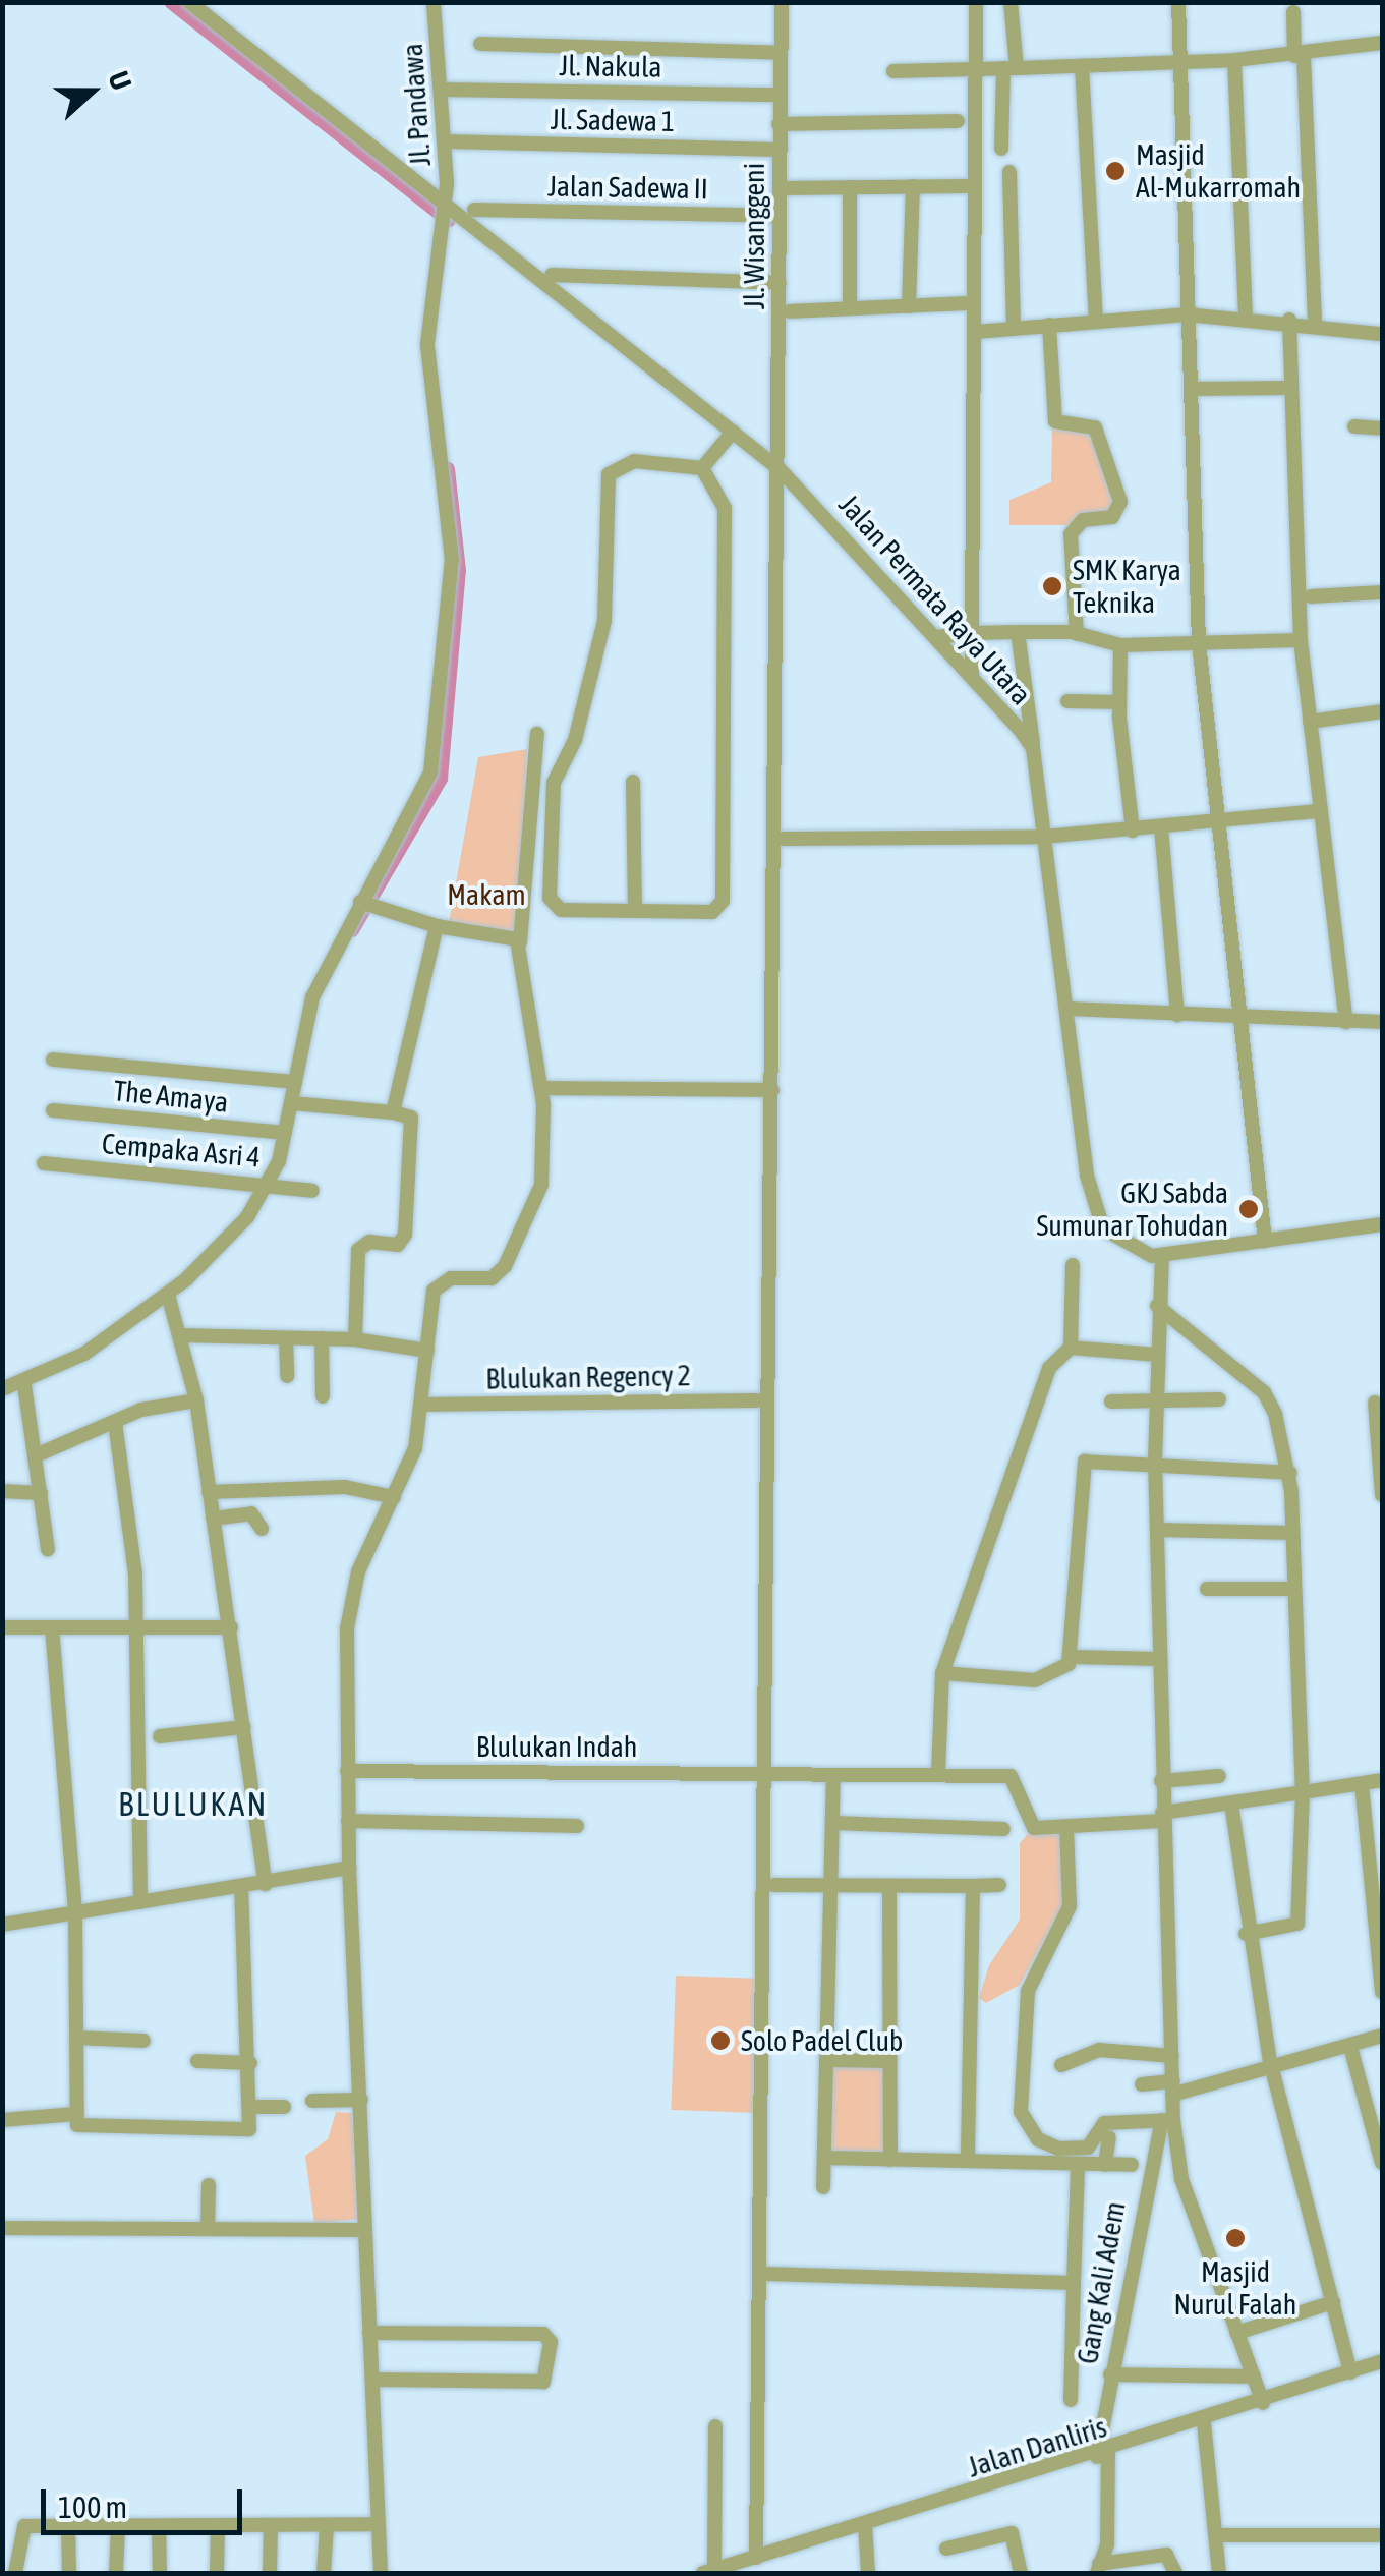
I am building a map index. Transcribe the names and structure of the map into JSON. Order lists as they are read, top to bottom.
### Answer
{
  "streets": {
    "street": [
      "Jl. Nakula",
      "Jl. Pandawa",
      "Jl. Sadewa 1",
      "Jalan Sadewa II",
      "Jl. Wisanggeni",
      "Jalan Permata Raya Utara",
      "The Amaya",
      "Cempaka Asri 4",
      "Blulukan Regency 2",
      "Blulukan Indah",
      "Gang Kali Adem",
      "Jalan Danliris"
    ]
  },
  "crossings": [
    ["Jl. Nakula", "Jl. Pandawa"],
    ["Jl. Nakula", "Jl. Wisanggeni"],
    ["Jl. Pandawa", "Jl. Sadewa 1"],
    ["Jl. Pandawa", "Jalan Permata Raya Utara"],
    ["Jl. Pandawa", "The Amaya"],
    ["Jl. Pandawa", "Cempaka Asri 4"],
    ["Jl. Sadewa 1", "Jl. Wisanggeni"],
    ["Jalan Sadewa II", "Jl. Wisanggeni"],
    ["Jl. Wisanggeni", "Jalan Permata Raya Utara"],
    ["Jl. Wisanggeni", "Blulukan Indah"],
    ["Jl. Wisanggeni", "Jalan Danliris"],
    ["Gang Kali Adem", "Jalan Danliris"]
  ],
  "districts": ["BLULUKAN"],
  "parks": ["Makam"],
  "places": [
    "Masjid Al-Mukarromah",
    "SMK Karya Teknika",
    "GKJ Sabda Sumunar Tohudan",
    "Solo Padel Club",
    "Masjid Nurul Falah"
  ],
  "scale_bar": "100 m",
  "north": "right"
}
